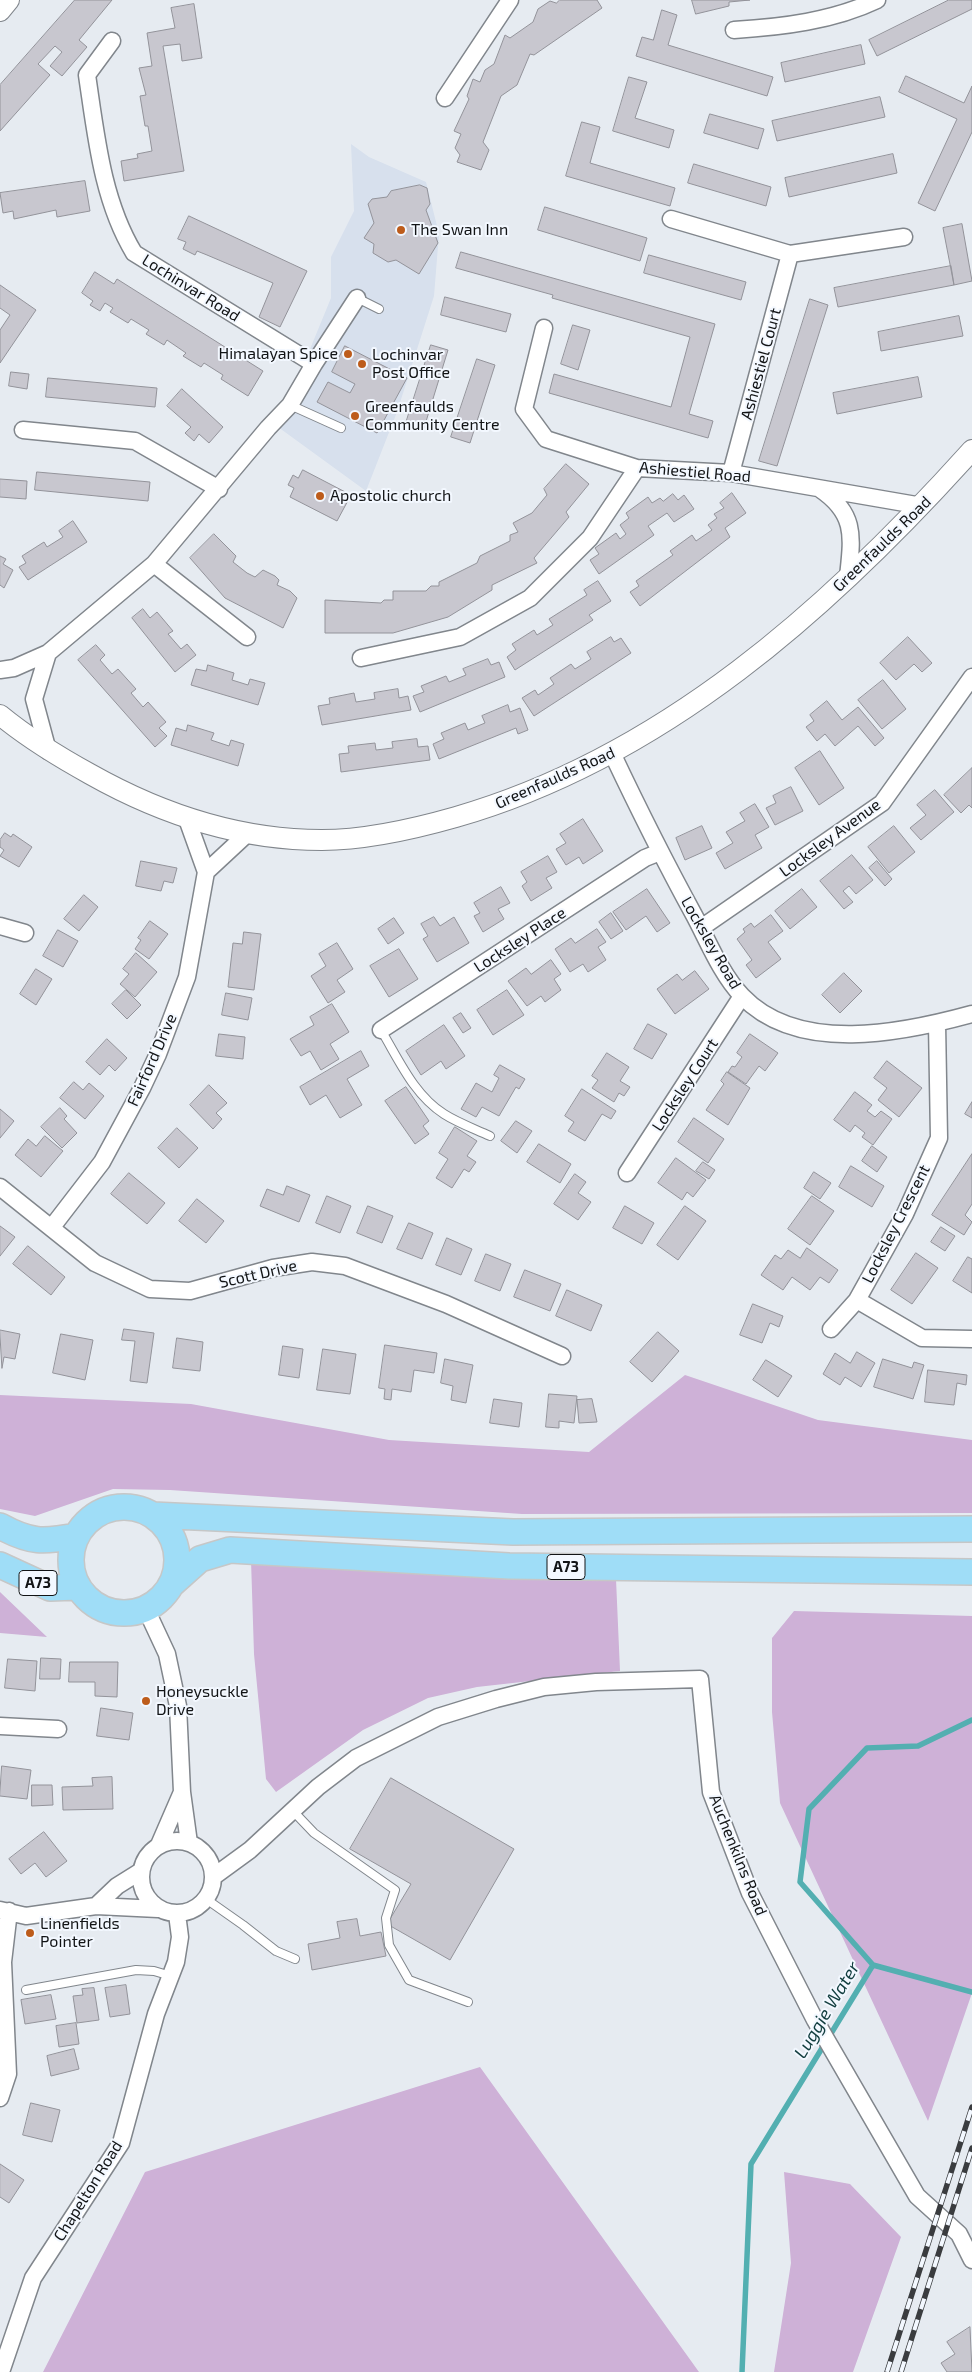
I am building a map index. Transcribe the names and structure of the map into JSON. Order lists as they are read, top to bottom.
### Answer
{
  "streets": {
    "main road": ["A73"],
    "street": [
      "Lochinvar Road",
      "Ashiestiel Court",
      "Ashiestiel Road",
      "Greenfaulds Road",
      "Locksley Avenue",
      "Locksley Place",
      "Locksley Road",
      "Fairford Drive",
      "Locksley Court",
      "Locksley Crescent",
      "Scott Drive",
      "Auchenkilns Road",
      "Chapelton Road"
    ]
  },
  "crossings": [
    ["Ashiestiel Court", "Ashiestiel Road"],
    ["Ashiestiel Road", "Greenfaulds Road"],
    ["Greenfaulds Road", "Locksley Road"],
    ["Greenfaulds Road", "Fairford Drive"],
    ["Locksley Avenue", "Locksley Road"],
    ["Locksley Place", "Locksley Road"],
    ["Locksley Road", "Locksley Court"],
    ["Locksley Road", "Locksley Crescent"],
    ["Fairford Drive", "Scott Drive"]
  ],
  "water": ["Luggie Water"],
  "places": [
    "The Swan Inn",
    "Himalayan Spice",
    "Lochinvar Post Office",
    "Greenfaulds Community Centre",
    "Apostolic church",
    "Honeysuckle Drive",
    "Linenfields Pointer"
  ]
}
